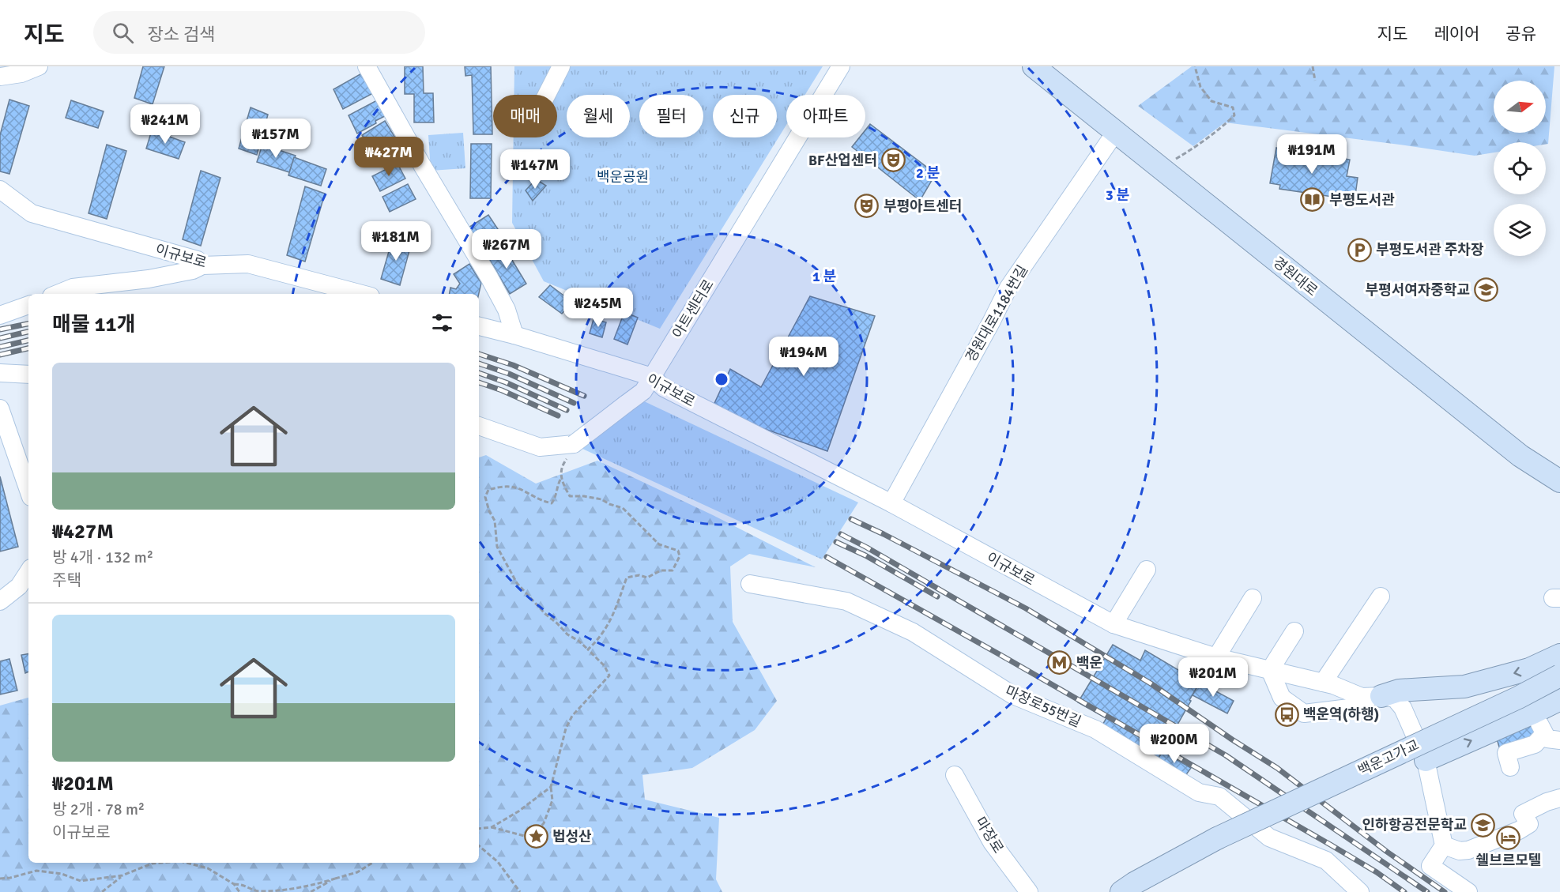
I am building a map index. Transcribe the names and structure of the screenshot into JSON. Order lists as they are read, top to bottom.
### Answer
{
  "streets": {
    "main road": ["경원대로", "백운고가교"],
    "street": [
      "이규보로",
      "아트센터로",
      "경원대로1184번길",
      "마장로55번길",
      "마장로"
    ]
  },
  "crossings": [
    ["이규보로", "아트센터로"],
    ["이규보로", "경원대로1184번길"],
    ["경원대로", "경원대로1184번길"]
  ],
  "parks": ["백운공원"],
  "places": {
    "theatre": ["BF산업센터", "부평아트센터"],
    "library": ["부평도서관"],
    "parking": ["부평도서관 주차장"],
    "school or university": ["부평서여자중학교", "인하항공전문학교"],
    "metro station": ["백운"],
    "bus stop": ["백운역(하행)"],
    "place": ["법성산"],
    "hotel": ["쉘브르모텔"]
  },
  "north": "right",
  "page": {
    "header": "지도",
    "search": "장소 검색",
    "nav": ["지도", "레이어", "공유"],
    "chip": [
      "매매",
      "월세",
      "필터",
      "신규",
      "아파트"
    ],
    "price": [
      "₩241M",
      "₩157M",
      "₩191M",
      "₩427M",
      "₩147M",
      "₩181M",
      "₩267M",
      "₩245M",
      "₩194M",
      "₩201M",
      "₩200M"
    ],
    "heading": "매물 11개",
    "list": [
      {
        "name": "₩427M",
        "note": "방 4개 · 132 m² · 주택"
      },
      {
        "name": "₩201M",
        "note": "방 2개 · 78 m² · 이규보로"
      }
    ]
  },
  "rings": ["2 분", "3 분", "1 분"]
}
